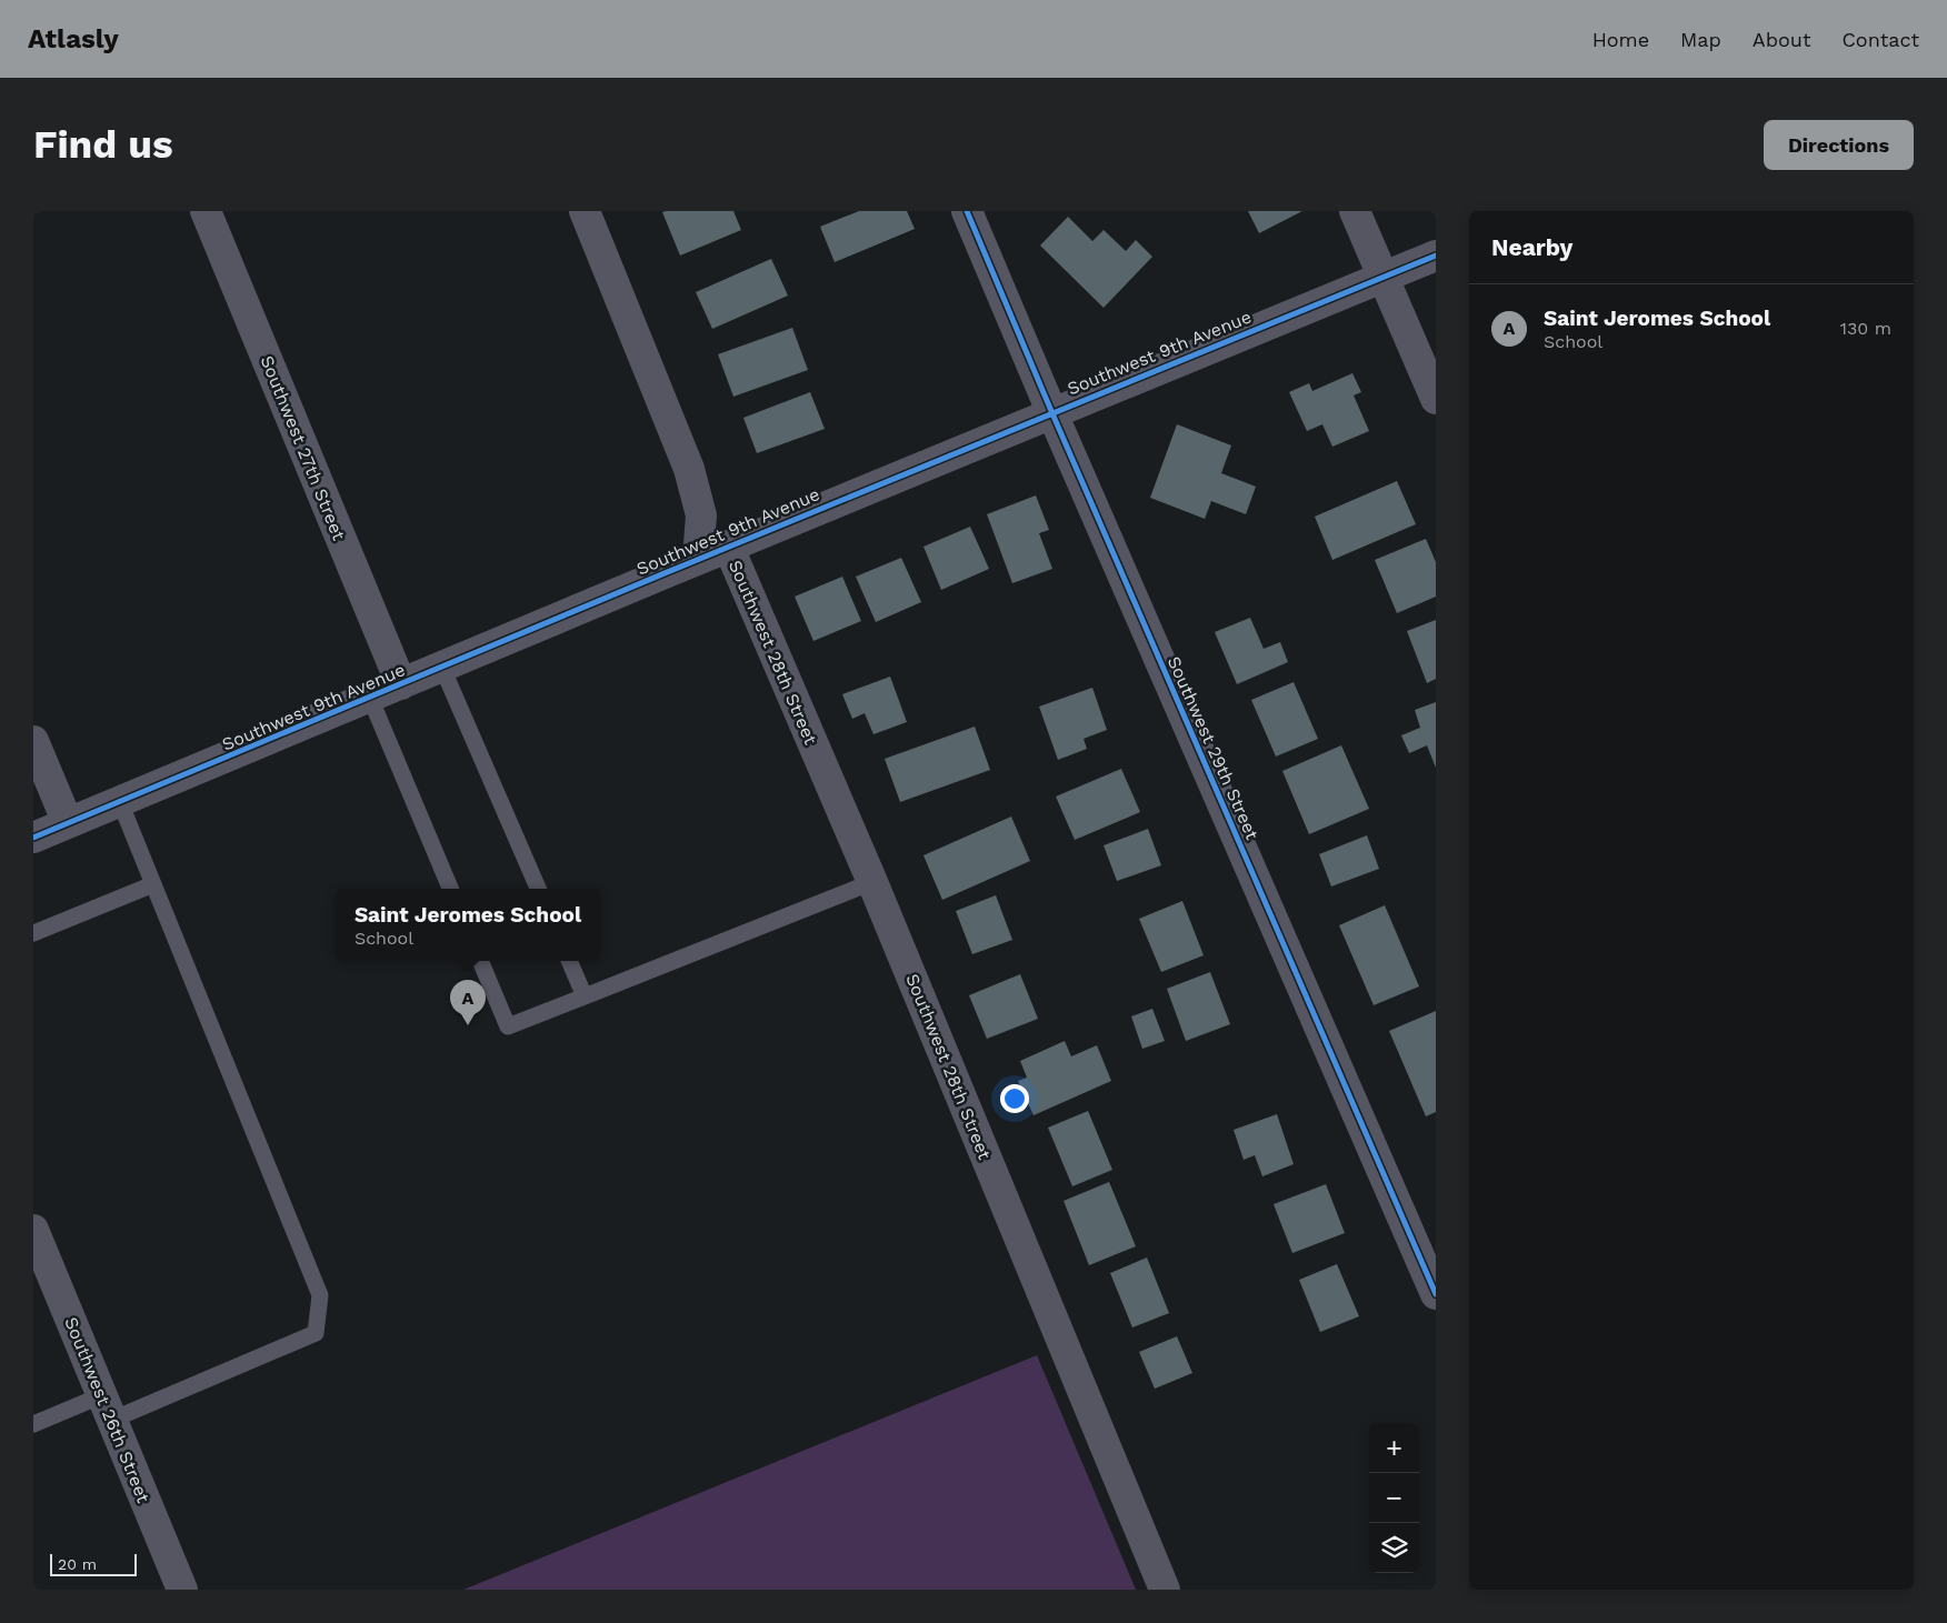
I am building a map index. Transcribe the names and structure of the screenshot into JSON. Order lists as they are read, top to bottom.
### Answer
{
  "streets": {
    "street": [
      "Southwest 9th Avenue",
      "Southwest 27th Street",
      "Southwest 28th Street",
      "Southwest 29th Street",
      "Southwest 26th Street"
    ]
  },
  "crossings": [
    ["Southwest 9th Avenue", "Southwest 27th Street"],
    ["Southwest 9th Avenue", "Southwest 28th Street"],
    ["Southwest 9th Avenue", "Southwest 29th Street"]
  ],
  "scale_bar": "20 m",
  "page": {
    "header": "Atlasly",
    "nav": [
      "Home",
      "Map",
      "About",
      "Contact"
    ],
    "buttons": "Directions",
    "title": "Find us",
    "heading": "Nearby",
    "list": [
      {
        "mark": "A",
        "name": "Saint Jeromes School",
        "note": "School",
        "value": "130 m"
      }
    ],
    "popup": ["Saint Jeromes School", "School"],
    "pins": "A",
    "map_buttons": ["+", "−"],
    "scale": "20 m"
  }
}
